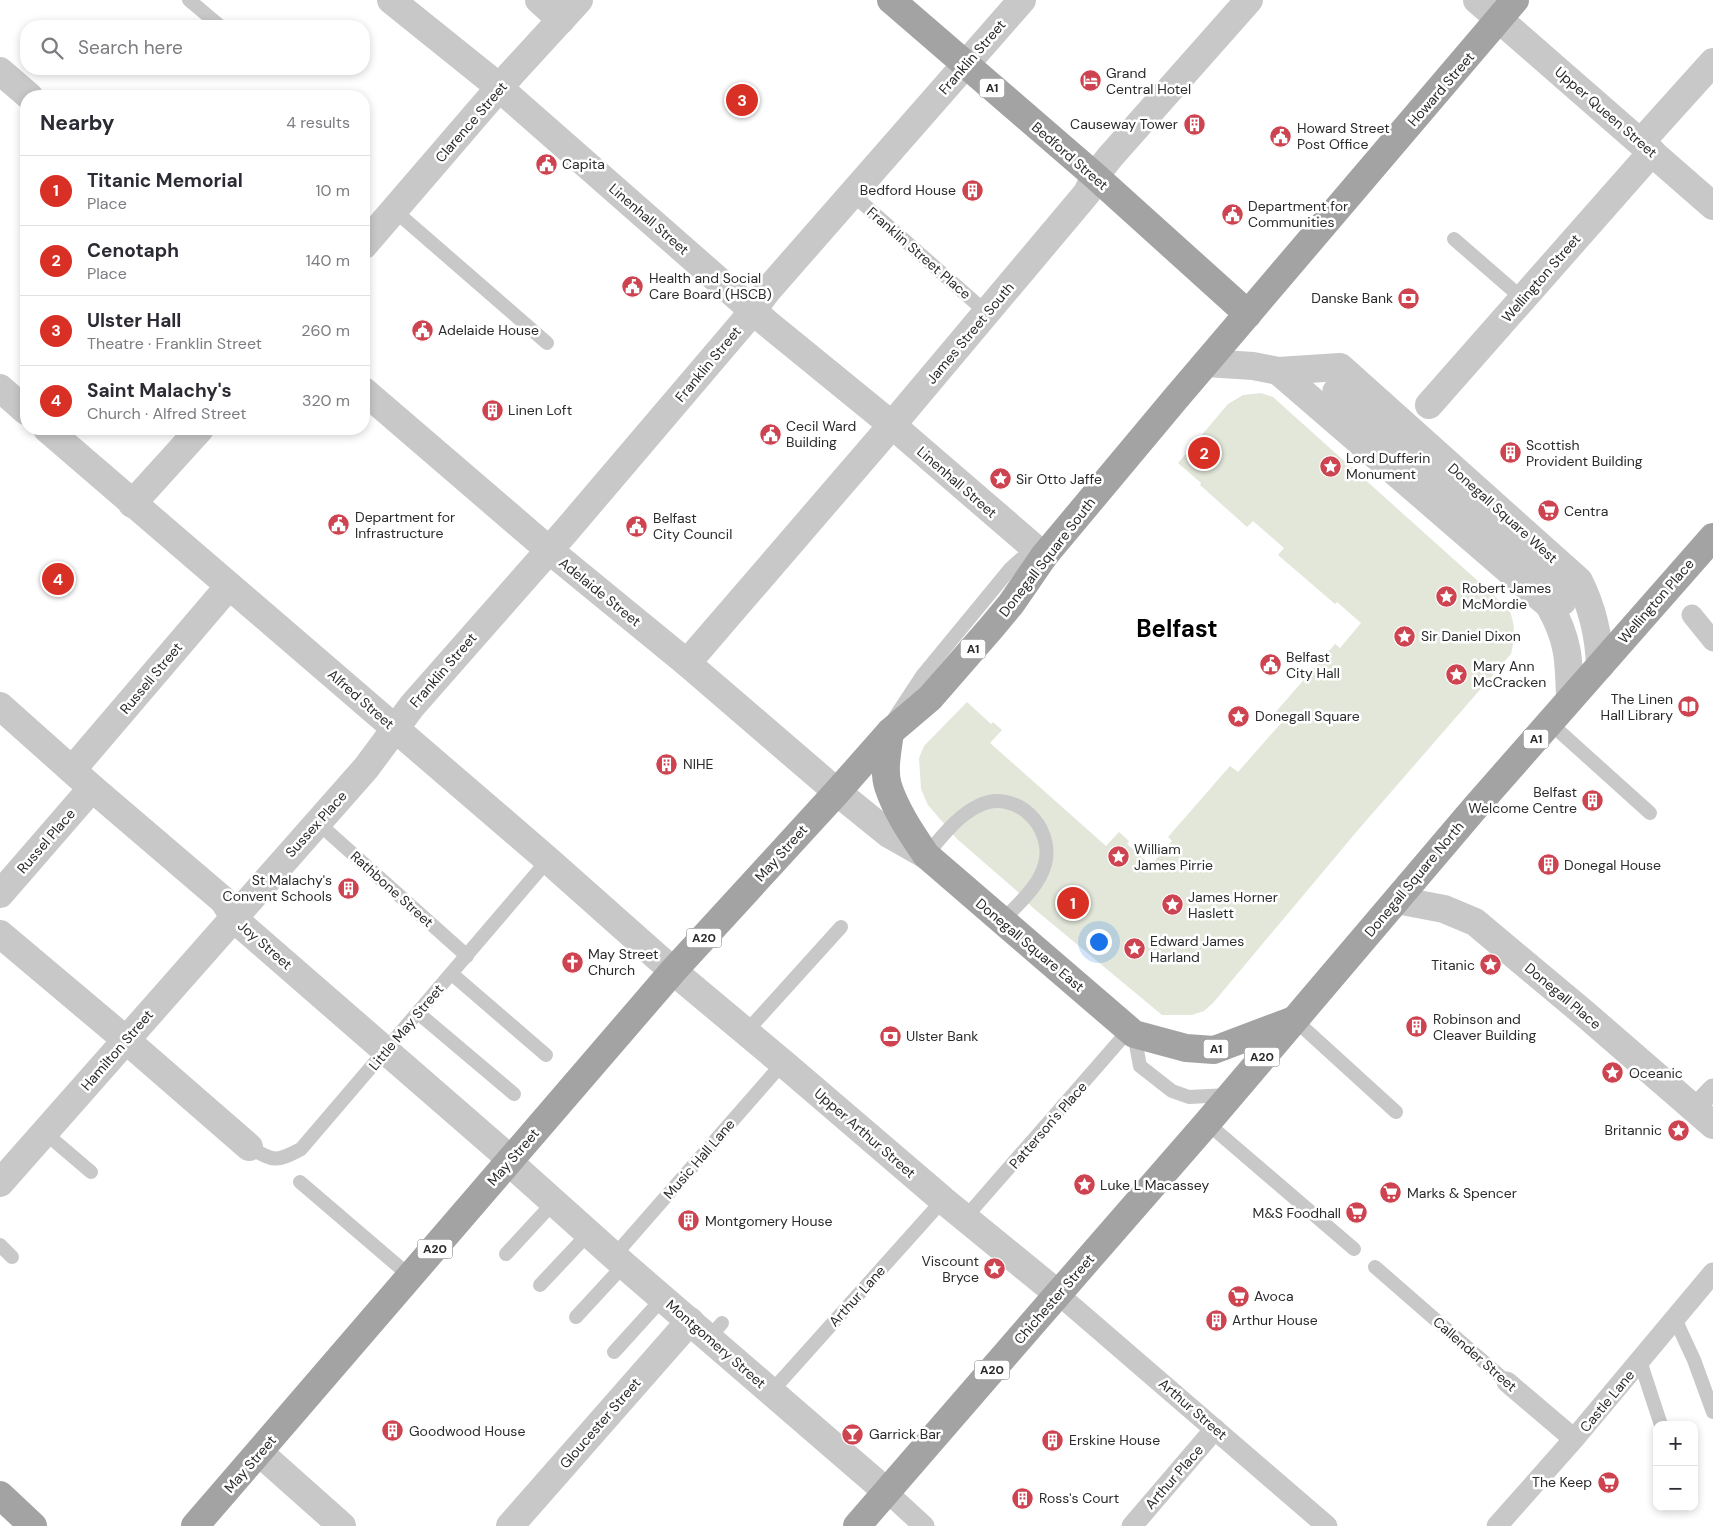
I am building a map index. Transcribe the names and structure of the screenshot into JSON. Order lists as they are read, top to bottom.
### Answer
{
  "streets": {
    "main road": [
      "A1",
      "Howard Street",
      "Bedford Street",
      "Donegall Square South",
      "Wellington Place",
      "May Street",
      "Donegall Square North",
      "A20",
      "Donegall Square East",
      "Chichester Street"
    ],
    "street": [
      "Franklin Street",
      "Upper Queen Street",
      "Clarence Street",
      "Linenhall Street",
      "Wellington Street",
      "James Street South",
      "Donegall Square West",
      "Adelaide Street",
      "Russell Street",
      "Alfred Street",
      "Sussex Place",
      "Russel Place",
      "Joy Street",
      "Donegall Place",
      "Hamilton Street",
      "Upper Arthur Street",
      "Montgomery Street",
      "Callender Street",
      "Castle Lane",
      "Arthur Street",
      "Gloucester Street",
      "Arthur Place"
    ],
    "lane": [
      "Franklin Street Place",
      "Rathbone Street",
      "Little May Street",
      "Patterson's Place",
      "Music Hall Lane",
      "Arthur Lane"
    ]
  },
  "crossings": [
    ["Franklin Street", "Bedford Street"],
    ["Franklin Street", "Linenhall Street"],
    ["Franklin Street", "Franklin Street Place"],
    ["Franklin Street", "Adelaide Street"],
    ["Franklin Street", "Alfred Street"],
    ["Franklin Street", "Sussex Place"],
    ["Howard Street", "Upper Queen Street"],
    ["Howard Street", "Bedford Street"],
    ["Howard Street", "Donegall Square South"],
    ["Upper Queen Street", "Wellington Street"],
    ["Clarence Street", "Linenhall Street"],
    ["Bedford Street", "James Street South"],
    ["Bedford Street", "Donegall Square South"],
    ["Linenhall Street", "James Street South"],
    ["Linenhall Street", "Donegall Square South"],
    ["Franklin Street Place", "James Street South"],
    ["James Street South", "Adelaide Street"],
    ["Donegall Square West", "Donegall Square South"],
    ["Donegall Square West", "Wellington Place"],
    ["Donegall Square West", "Donegall Square North"],
    ["Donegall Square South", "Adelaide Street"],
    ["Donegall Square South", "May Street"],
    ["Donegall Square South", "Donegall Square East"],
    ["Adelaide Street", "May Street"],
    ["Adelaide Street", "Donegall Square East"],
    ["Wellington Place", "Donegall Square North"],
    ["Russell Street", "Alfred Street"],
    ["Russell Street", "Joy Street"],
    ["Alfred Street", "Sussex Place"],
    ["Alfred Street", "May Street"],
    ["Alfred Street", "Little May Street"],
    ["Alfred Street", "Upper Arthur Street"],
    ["Sussex Place", "Rathbone Street"],
    ["Sussex Place", "Joy Street"],
    ["Sussex Place", "Hamilton Street"],
    ["Russel Place", "Joy Street"],
    ["May Street", "Joy Street"],
    ["May Street", "Donegall Square East"],
    ["May Street", "Upper Arthur Street"],
    ["May Street", "Montgomery Street"],
    ["Donegall Square North", "Donegall Square East"],
    ["Donegall Square North", "Donegall Place"],
    ["Donegall Square North", "Chichester Street"],
    ["Rathbone Street", "Little May Street"],
    ["Joy Street", "Little May Street"],
    ["Joy Street", "Hamilton Street"],
    ["Joy Street", "Montgomery Street"],
    ["Donegall Square East", "Patterson's Place"],
    ["Patterson's Place", "Upper Arthur Street"],
    ["Upper Arthur Street", "Music Hall Lane"],
    ["Upper Arthur Street", "Arthur Lane"],
    ["Upper Arthur Street", "Chichester Street"],
    ["Upper Arthur Street", "Arthur Street"],
    ["Music Hall Lane", "Montgomery Street"],
    ["Arthur Lane", "Montgomery Street"],
    ["Chichester Street", "Montgomery Street"],
    ["Chichester Street", "Arthur Street"],
    ["Montgomery Street", "Gloucester Street"],
    ["Callender Street", "Castle Lane"],
    ["Arthur Street", "Arthur Place"]
  ],
  "districts": ["Belfast"],
  "places": {
    "hotel": ["Grand Central Hotel"],
    "building": [
      "Causeway Tower",
      "Bedford House",
      "Linen Loft",
      "Scottish Provident Building",
      "NIHE",
      "Belfast Welcome Centre",
      "Donegal House",
      "St Malachy's Convent Schools",
      "Robinson and Cleaver Building",
      "Montgomery House",
      "Arthur House",
      "Goodwood House",
      "Erskine House",
      "Ross's Court"
    ],
    "public building": [
      "Howard Street Post Office",
      "Capita",
      "Department for Communities",
      "Health and Social Care Board (HSCB)",
      "Adelaide House",
      "Cecil Ward Building",
      "Department for Infrastructure",
      "Belfast City Council",
      "Belfast City Hall"
    ],
    "bank": ["Danske Bank", "Ulster Bank"],
    "place": [
      "Lord Dufferin Monument",
      "Sir Otto Jaffe",
      "Robert James McMordie",
      "Sir Daniel Dixon",
      "Mary Ann McCracken",
      "Donegall Square",
      "William James Pirrie",
      "James Horner Haslett",
      "Edward James Harland",
      "Titanic",
      "Oceanic",
      "Britannic",
      "Luke L Macassey",
      "Viscount Bryce"
    ],
    "supermarket": [
      "Centra",
      "Marks & Spencer",
      "M&S Foodhall",
      "Avoca",
      "The Keep"
    ],
    "library": ["The Linen Hall Library"],
    "church": ["May Street Church"],
    "bar": ["Garrick Bar"]
  },
  "page": {
    "search": "Search here",
    "pins": [
      "3",
      "2",
      "4",
      "1"
    ],
    "heading": ["Nearby", "4 results"],
    "list": [
      {
        "mark": "1",
        "name": "Titanic Memorial",
        "note": "Place",
        "value": "10 m"
      },
      {
        "mark": "2",
        "name": "Cenotaph",
        "note": "Place",
        "value": "140 m"
      },
      {
        "mark": "3",
        "name": "Ulster Hall",
        "note": "Theatre · Franklin Street",
        "value": "260 m"
      },
      {
        "mark": "4",
        "name": "Saint Malachy's",
        "note": "Church · Alfred Street",
        "value": "320 m"
      }
    ],
    "map_buttons": ["+", "−"]
  }
}
